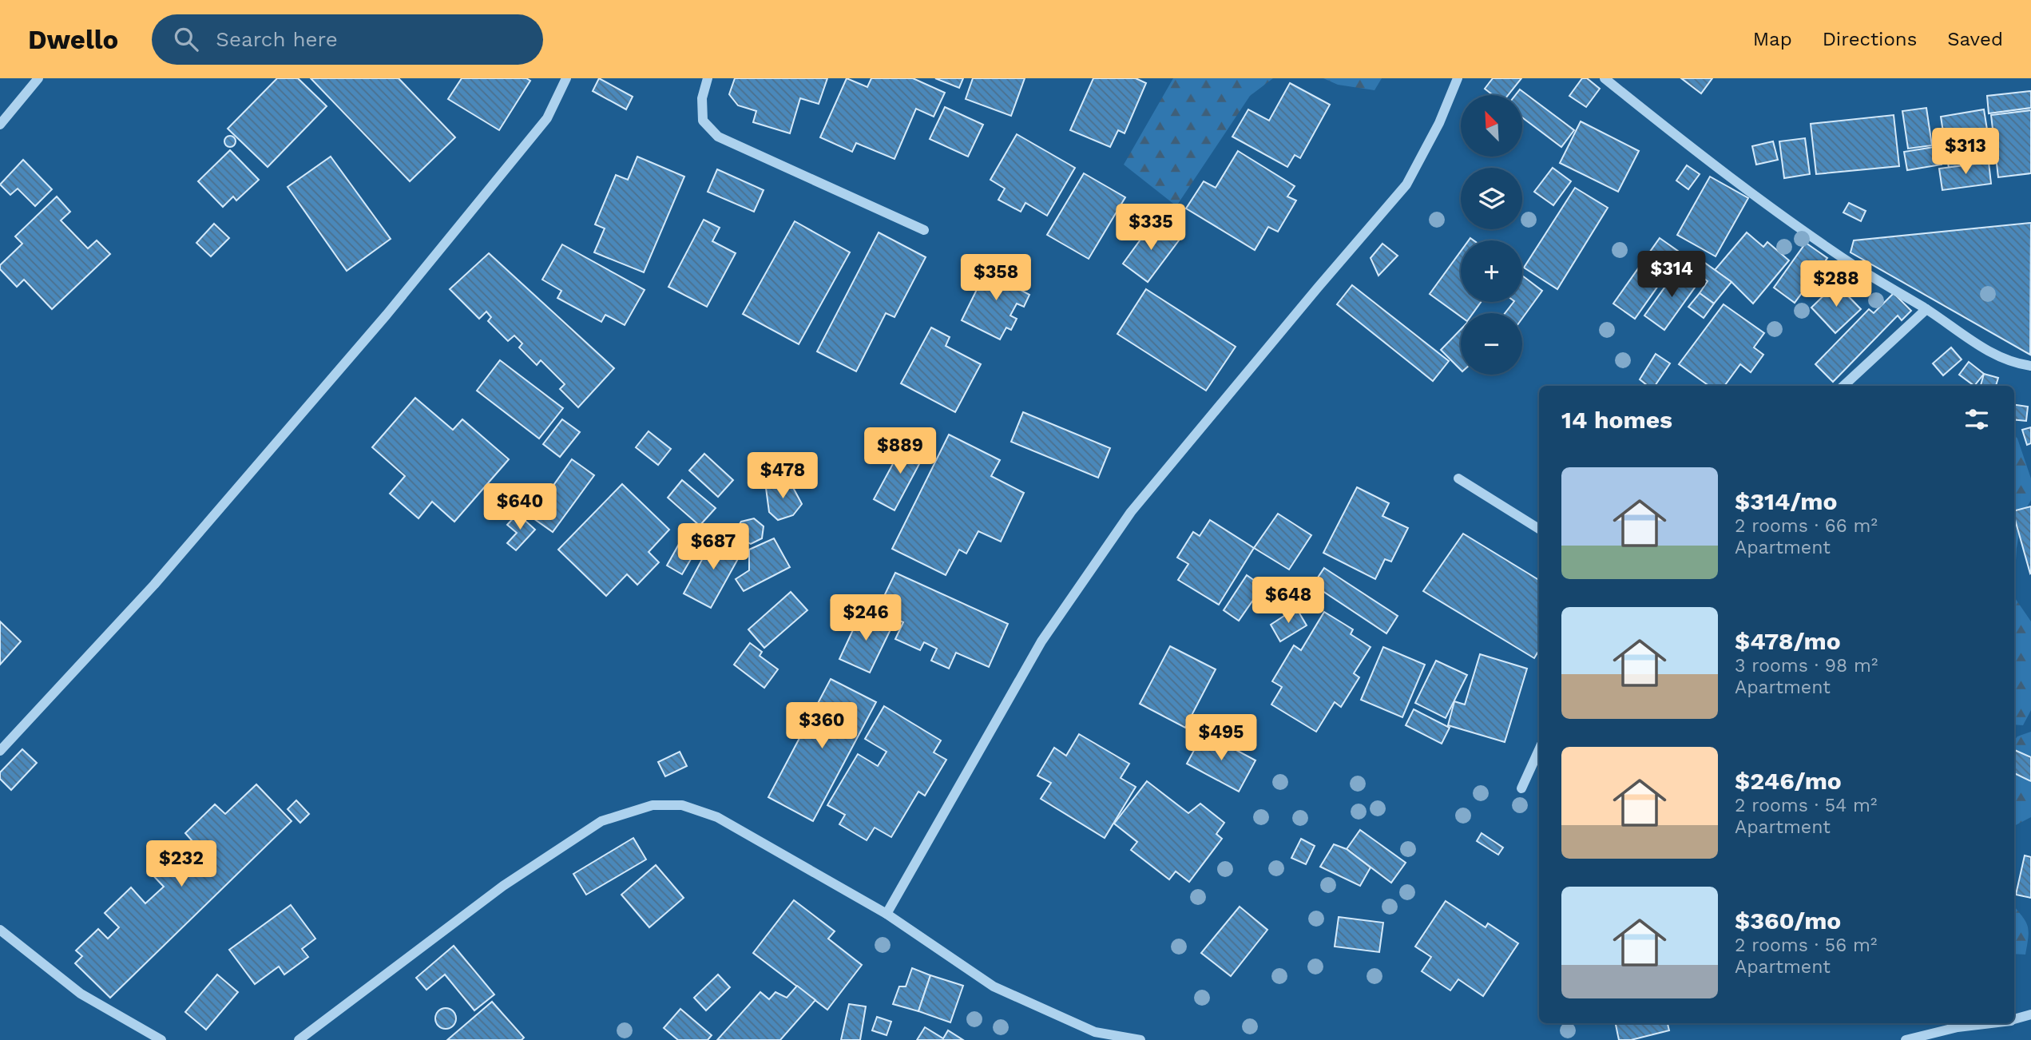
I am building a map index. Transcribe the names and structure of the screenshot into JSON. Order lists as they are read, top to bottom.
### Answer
{
  "north": "top left",
  "page": {
    "header": "Dwello",
    "search": "Search here",
    "nav": ["Map", "Directions", "Saved"],
    "map_buttons": ["+", "−"],
    "price": [
      "$313",
      "$335",
      "$314",
      "$358",
      "$288",
      "$889",
      "$478",
      "$640",
      "$687",
      "$648",
      "$246",
      "$360",
      "$495",
      "$232"
    ],
    "heading": "14 homes",
    "list": [
      {
        "name": "$314/mo",
        "note": "2 rooms · 66 m² · Apartment"
      },
      {
        "name": "$478/mo",
        "note": "3 rooms · 98 m² · Apartment"
      },
      {
        "name": "$246/mo",
        "note": "2 rooms · 54 m² · Apartment"
      },
      {
        "name": "$360/mo",
        "note": "2 rooms · 56 m² · Apartment"
      }
    ]
  }
}
